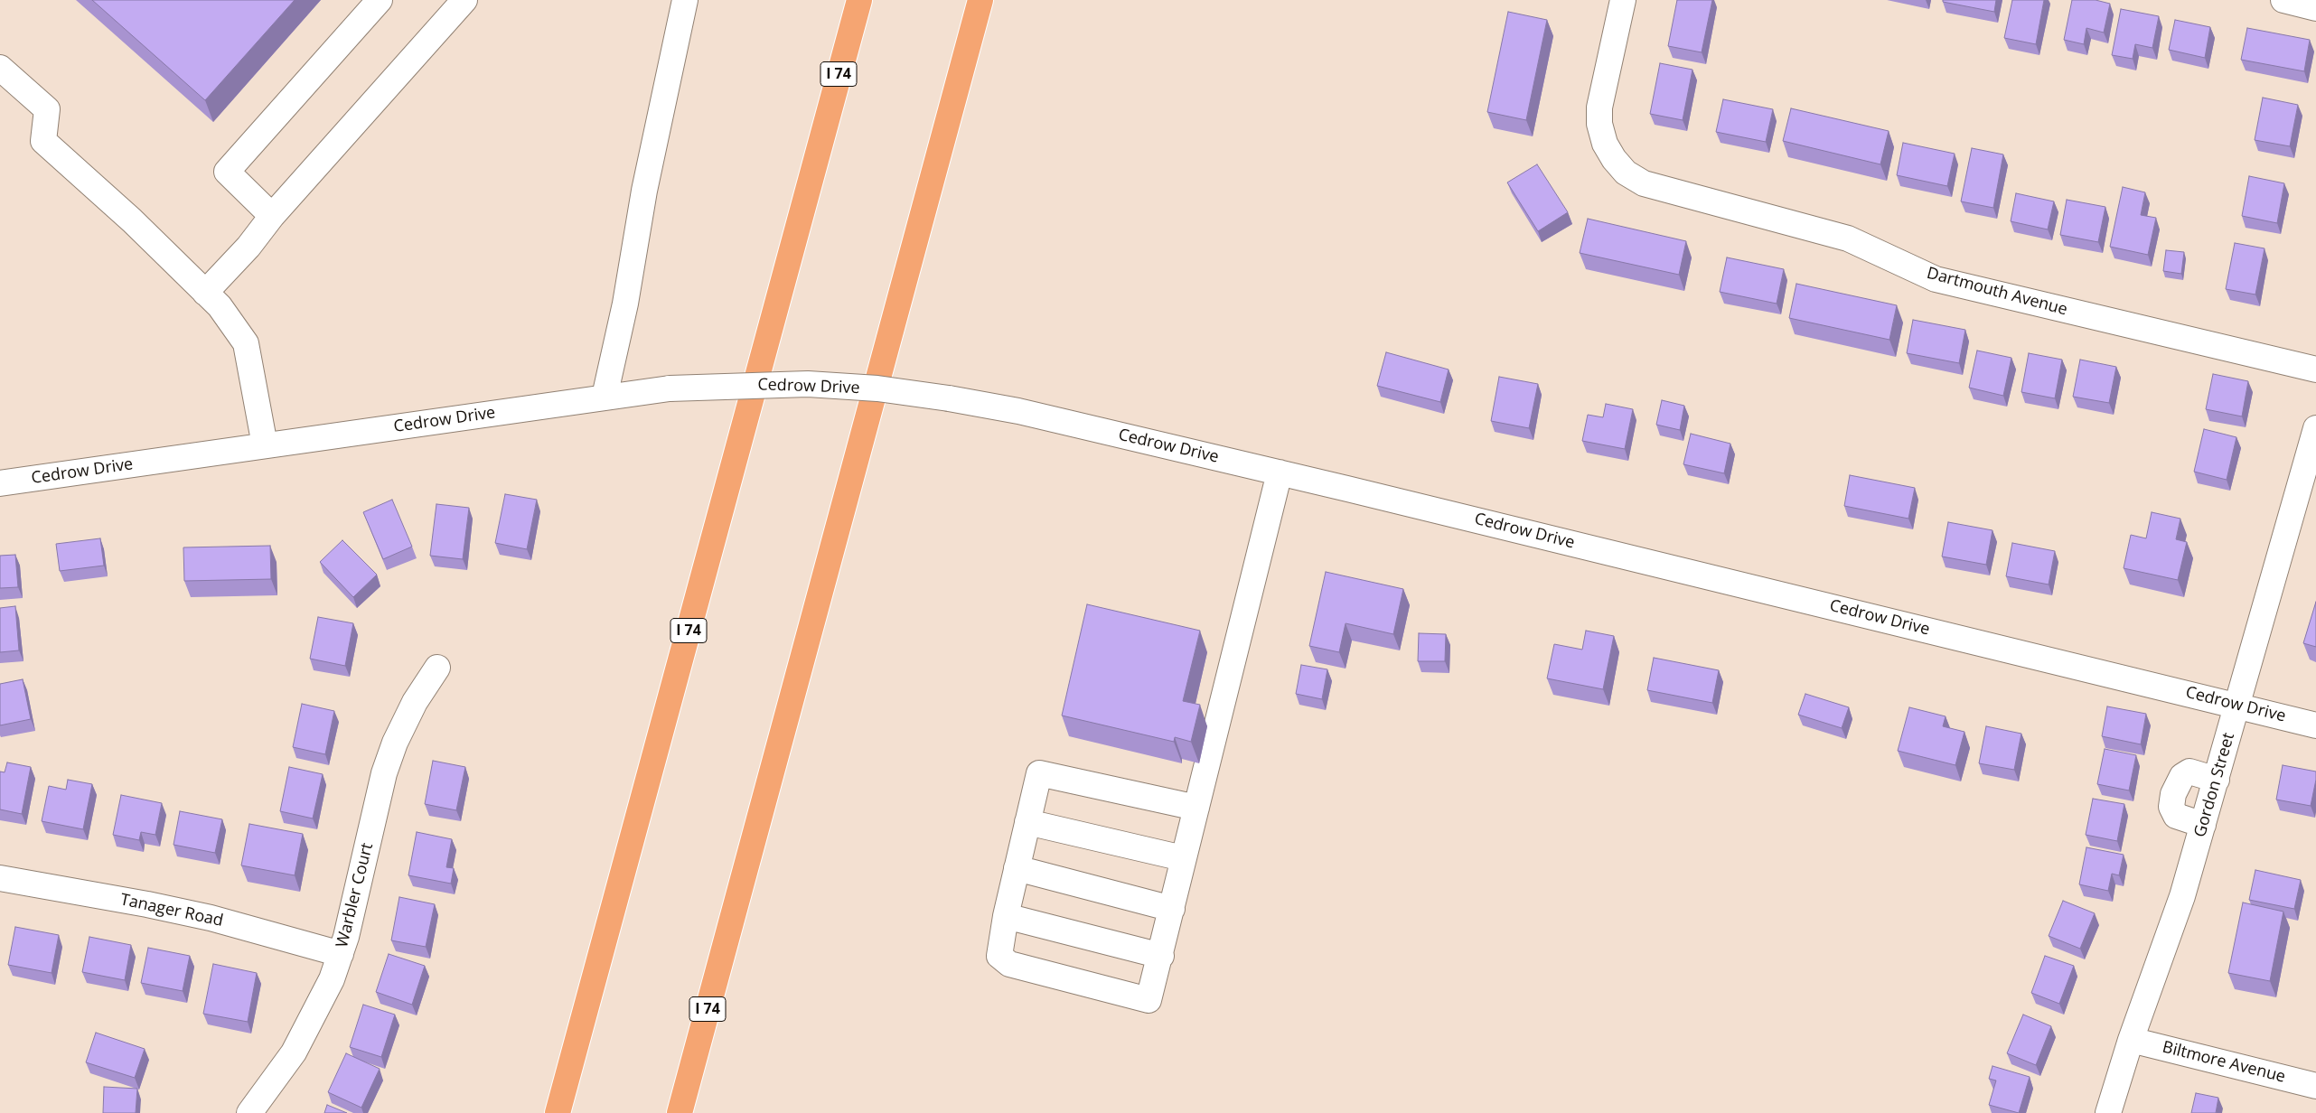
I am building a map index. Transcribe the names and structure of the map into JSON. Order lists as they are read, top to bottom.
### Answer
{
  "streets": {
    "highway": ["I 74"],
    "street": [
      "Dartmouth Avenue",
      "Cedrow Drive",
      "Gordon Street",
      "Warbler Court",
      "Tanager Road",
      "Biltmore Avenue"
    ]
  },
  "crossings": [
    ["Cedrow Drive", "Gordon Street"],
    ["Gordon Street", "Biltmore Avenue"],
    ["Warbler Court", "Tanager Road"]
  ]
}
